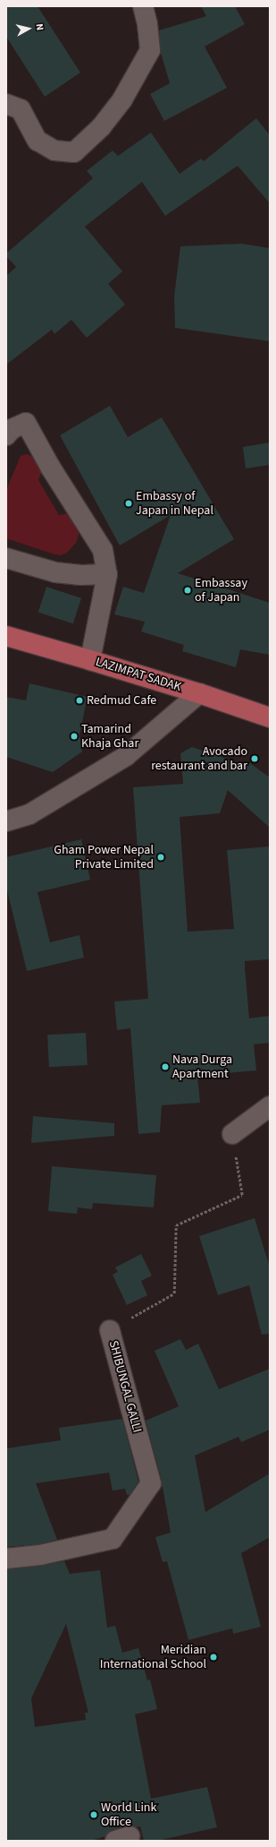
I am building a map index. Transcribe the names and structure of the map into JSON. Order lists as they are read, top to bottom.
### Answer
{
  "streets": {
    "main road": ["LAZIMPAT SADAK"],
    "street": ["SHIBUNGAL GALLI"]
  },
  "places": [
    "Embassy of Japan in Nepal",
    "Embassay of Japan",
    "Redmud Cafe",
    "Tamarind Khaja Ghar",
    "Avocado restaurant and bar",
    "Gham Power Nepal Private Limited",
    "Nava Durga Apartment",
    "Meridian International School",
    "World Link Office"
  ],
  "north": "right"
}
